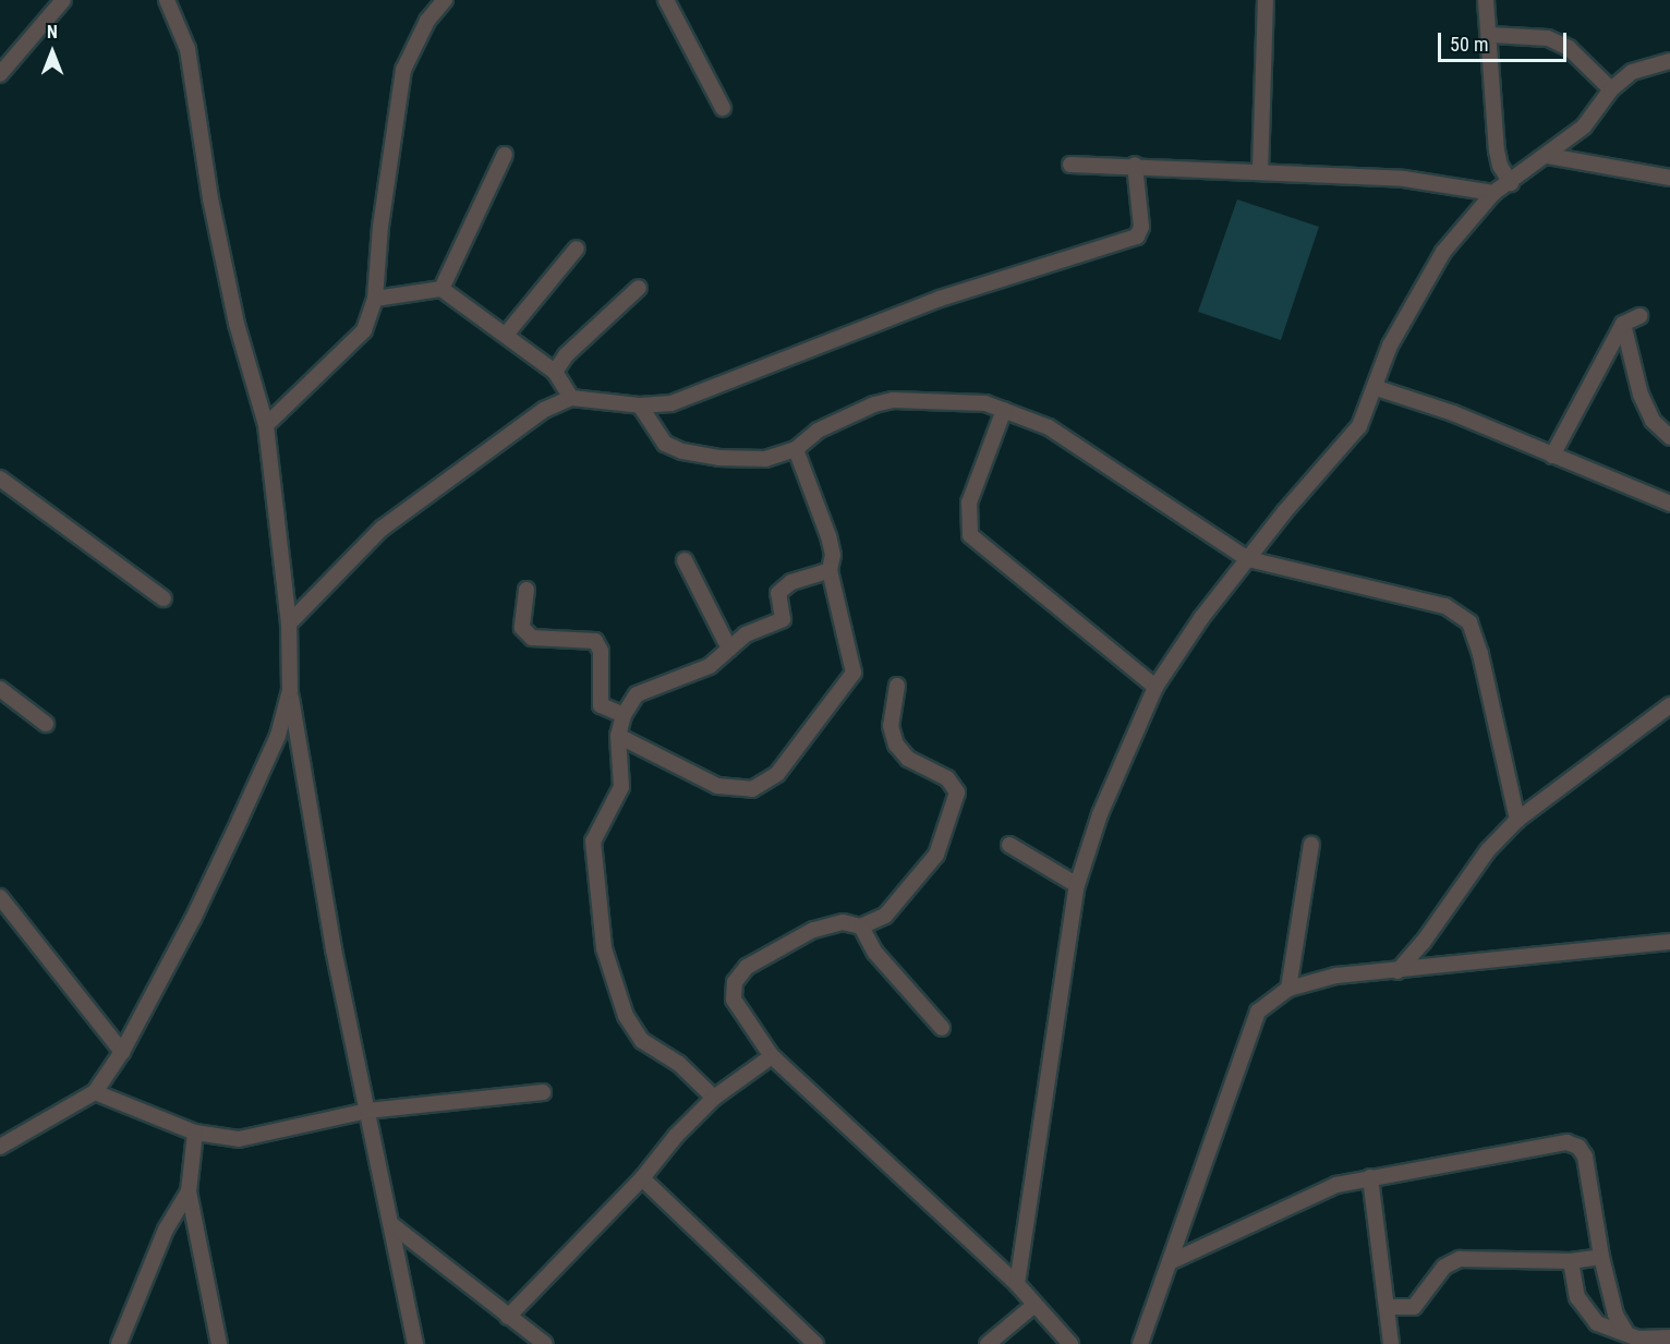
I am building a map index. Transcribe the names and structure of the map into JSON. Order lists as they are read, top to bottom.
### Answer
{
  "scale_bar": "50 m",
  "north": "top"
}
